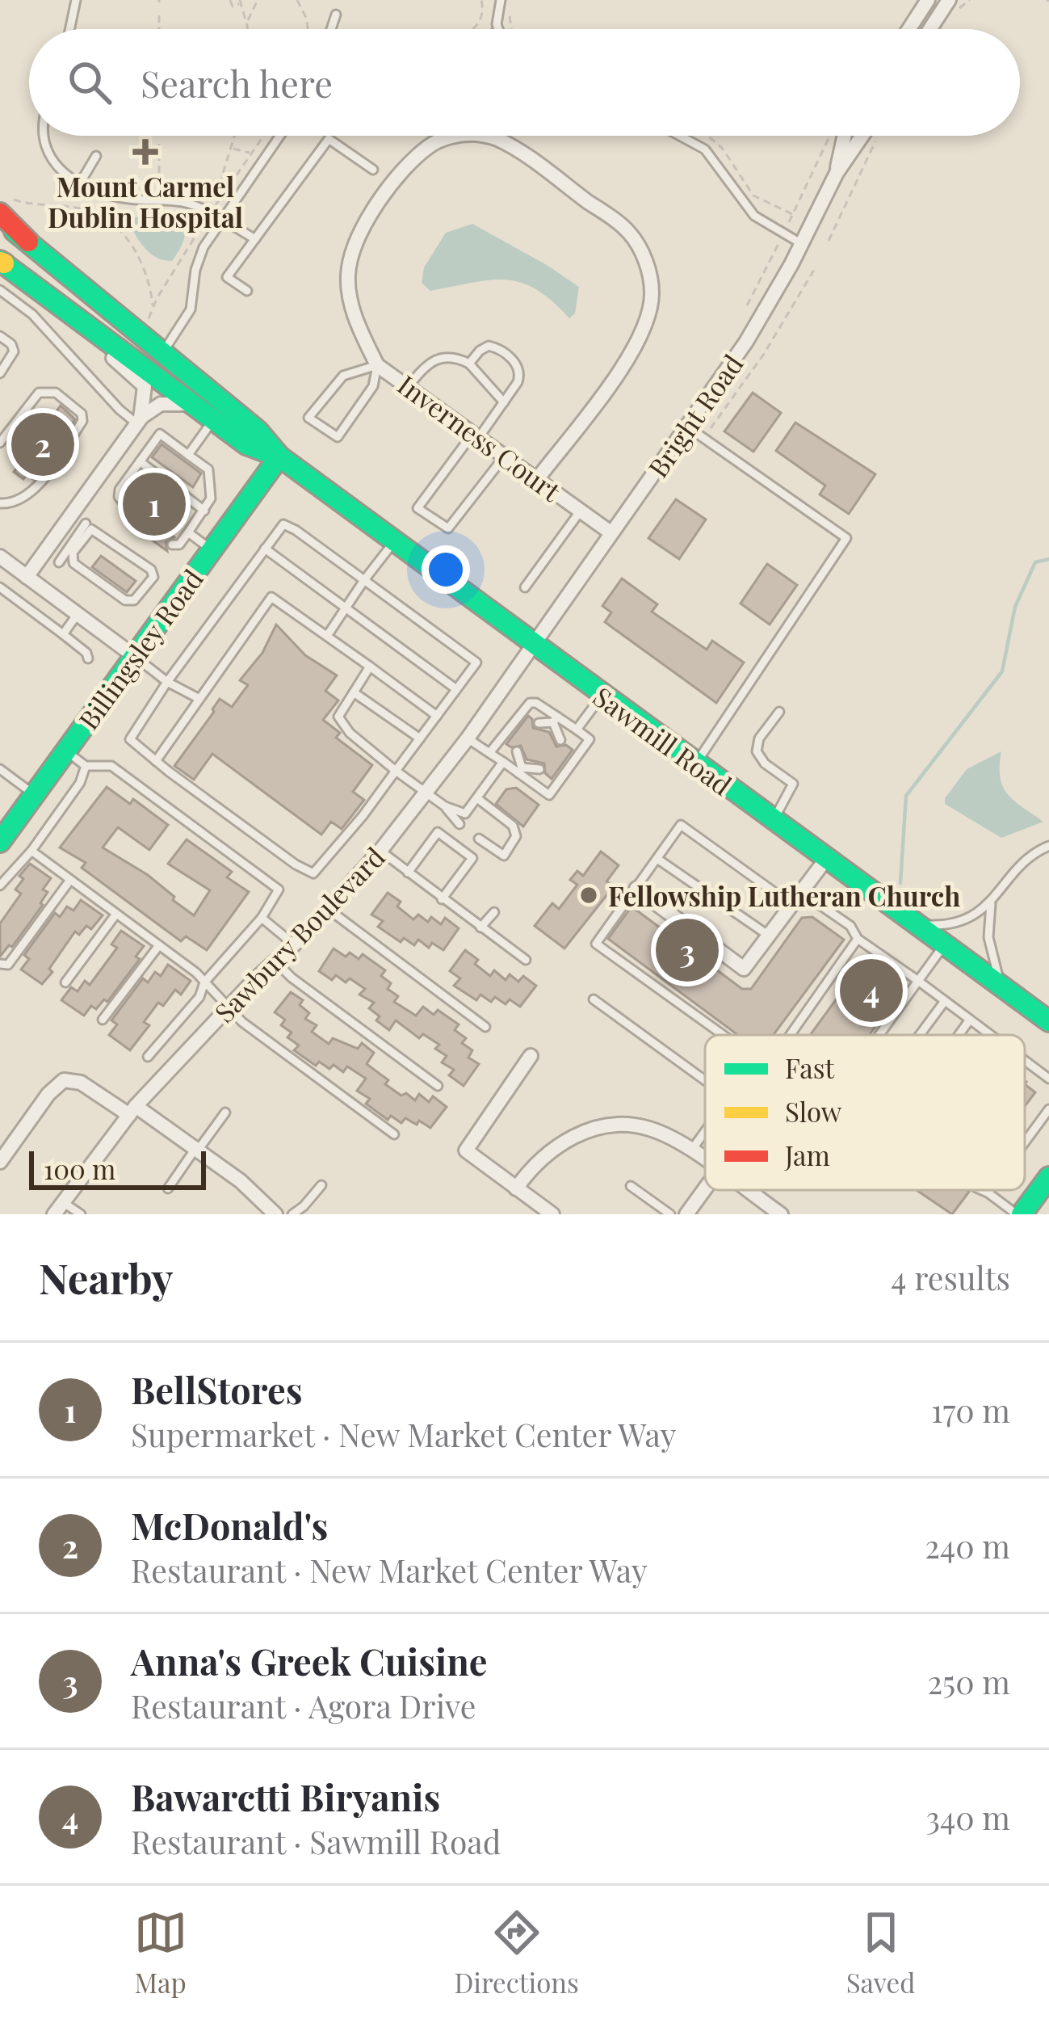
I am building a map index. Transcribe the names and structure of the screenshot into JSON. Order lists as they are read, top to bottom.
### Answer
{
  "streets": {
    "main road": ["Billingsley Road", "Sawmill Road"],
    "street": ["Bright Road", "Inverness Court", "Sawbury Boulevard"]
  },
  "crossings": [
    ["Bright Road", "Inverness Court"],
    ["Bright Road", "Sawmill Road"],
    ["Bright Road", "Sawbury Boulevard"],
    ["Billingsley Road", "Sawmill Road"],
    ["Sawmill Road", "Sawbury Boulevard"]
  ],
  "places": {
    "health": ["Mount Carmel Dublin Hospital"],
    "other": ["Fellowship Lutheran Church"]
  },
  "legend": ["Fast", "Slow", "Jam"],
  "scale_bar": "100 m",
  "page": {
    "search": "Search here",
    "pins": [
      "2",
      "1",
      "3",
      "4"
    ],
    "scale": "100 m",
    "heading": ["Nearby", "4 results"],
    "list": [
      {
        "mark": "1",
        "name": "BellStores",
        "note": "Supermarket · New Market Center Way",
        "value": "170 m"
      },
      {
        "mark": "2",
        "name": "McDonald's",
        "note": "Restaurant · New Market Center Way",
        "value": "240 m"
      },
      {
        "mark": "3",
        "name": "Anna's Greek Cuisine",
        "note": "Restaurant · Agora Drive",
        "value": "250 m"
      },
      {
        "mark": "4",
        "name": "Bawarctti Biryanis",
        "note": "Restaurant · Sawmill Road",
        "value": "340 m"
      }
    ],
    "nav": ["Map", "Directions", "Saved"]
  }
}
